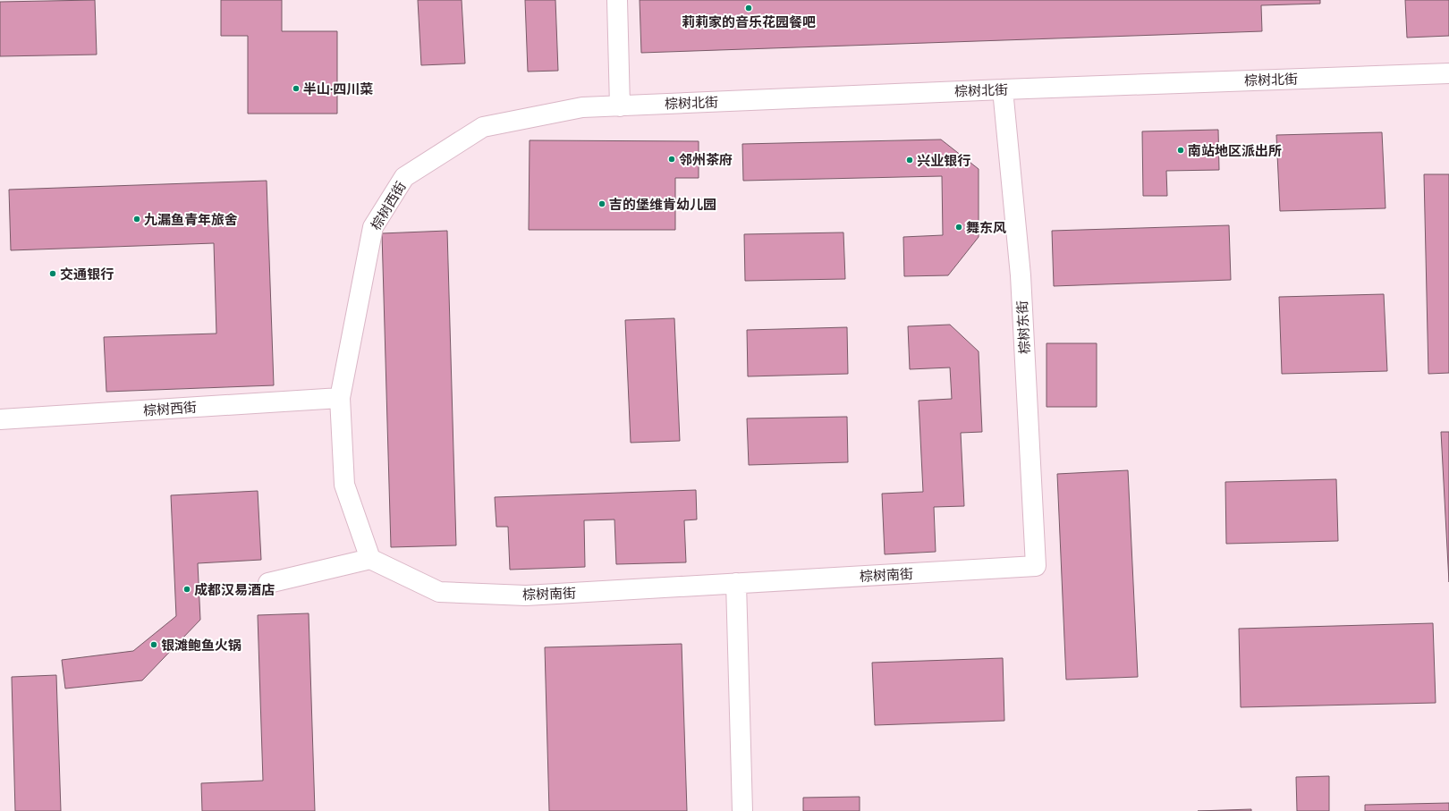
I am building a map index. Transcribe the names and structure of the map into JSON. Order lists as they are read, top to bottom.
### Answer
{
  "streets": {
    "street": [
      "棕树北街",
      "棕树西街",
      "棕树东街",
      "棕树南街"
    ]
  },
  "crossings": [
    ["棕树北街", "棕树西街"],
    ["棕树北街", "棕树东街"],
    ["棕树西街", "棕树南街"],
    ["棕树东街", "棕树南街"]
  ],
  "places": [
    "莉莉家的音乐花园餐吧",
    "半山·四川菜",
    "南站地区派出所",
    "邻州茶府",
    "兴业银行",
    "吉的堡维肯幼儿园",
    "九漏鱼青年旅舍",
    "舞东风",
    "交通银行",
    "成都汉易酒店",
    "银滩鲍鱼火锅"
  ]
}
